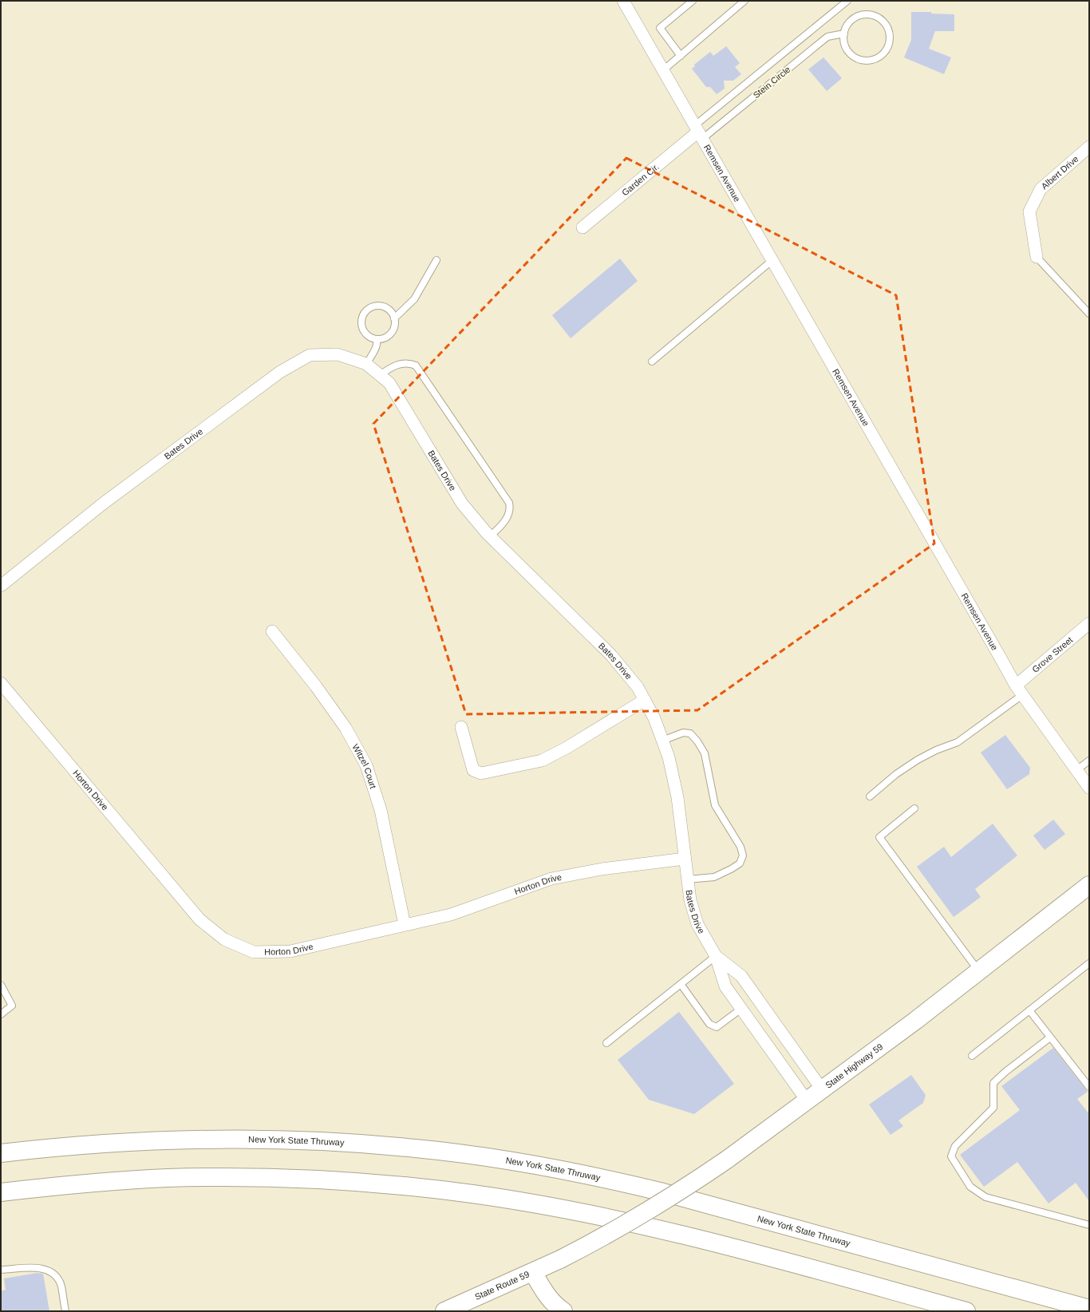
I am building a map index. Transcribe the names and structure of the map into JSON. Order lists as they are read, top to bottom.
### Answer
{
  "streets": {
    "main road": ["State Highway 59", "New York State Thruway", "State Route 59"],
    "street": [
      "Albert Drive",
      "Remsen Avenue",
      "Garden Cir.",
      "Bates Drive",
      "Grove Street",
      "Witzel Court",
      "Horton Drive"
    ],
    "lane": ["Stein Circle"]
  },
  "crossings": [
    ["Stein Circle", "Remsen Avenue"],
    ["Stein Circle", "Garden Cir."],
    ["Remsen Avenue", "Garden Cir."],
    ["Remsen Avenue", "Grove Street"],
    ["Bates Drive", "Horton Drive"],
    ["Bates Drive", "State Highway 59"],
    ["Witzel Court", "Horton Drive"],
    ["State Highway 59", "State Route 59"]
  ]
}
